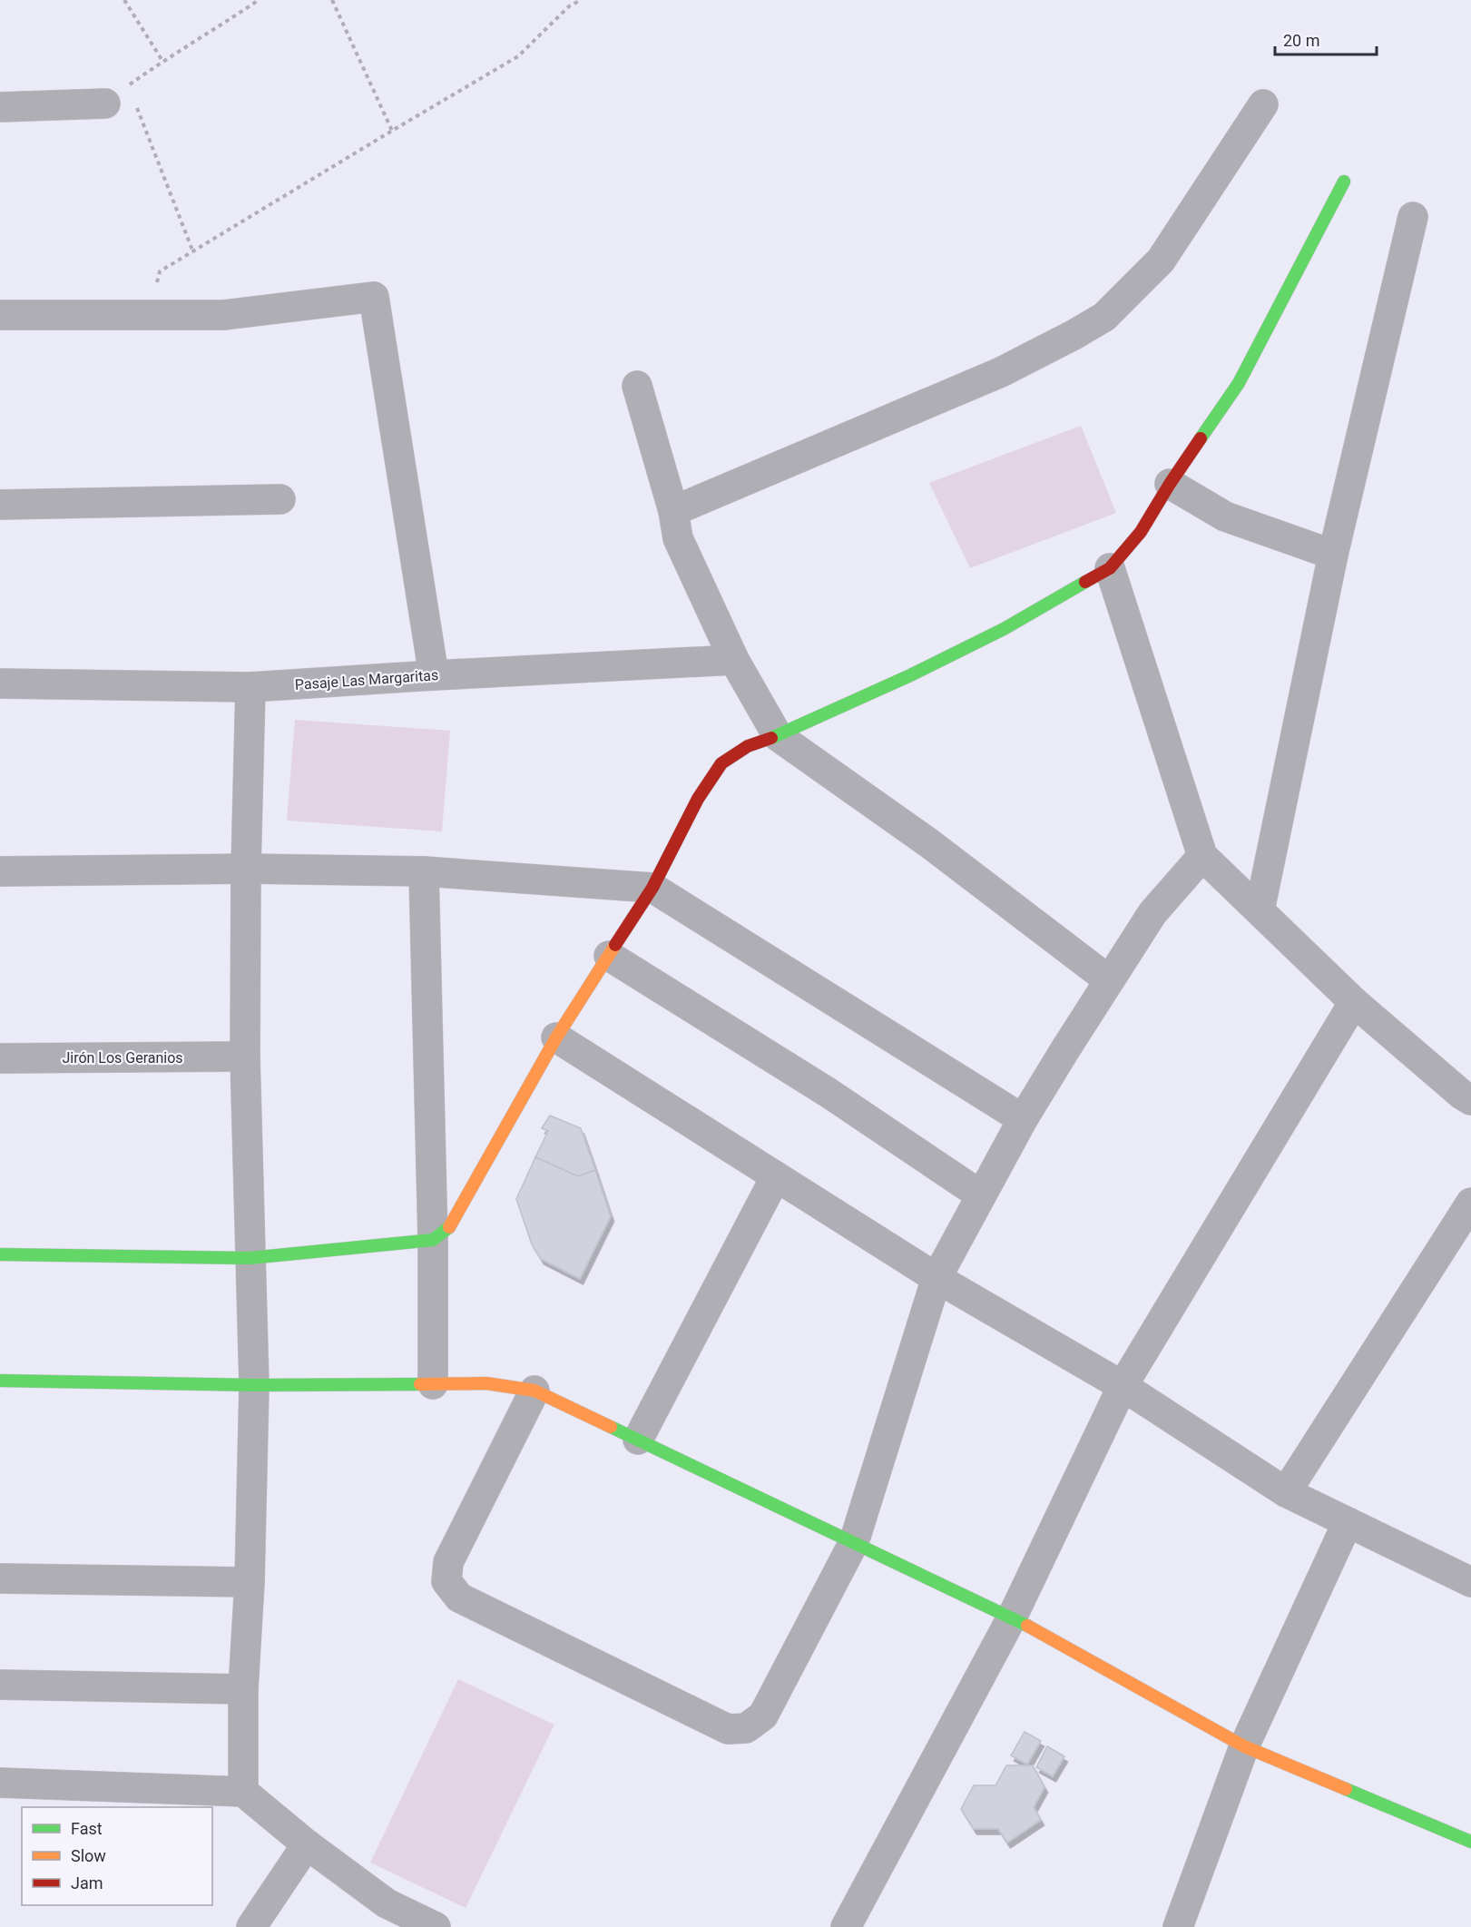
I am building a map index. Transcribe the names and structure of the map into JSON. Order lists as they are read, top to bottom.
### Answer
{
  "streets": {
    "street": ["Pasaje Las Margaritas", "Jirón Los Geranios"]
  },
  "legend": ["Fast", "Slow", "Jam"],
  "scale_bar": "20 m"
}
